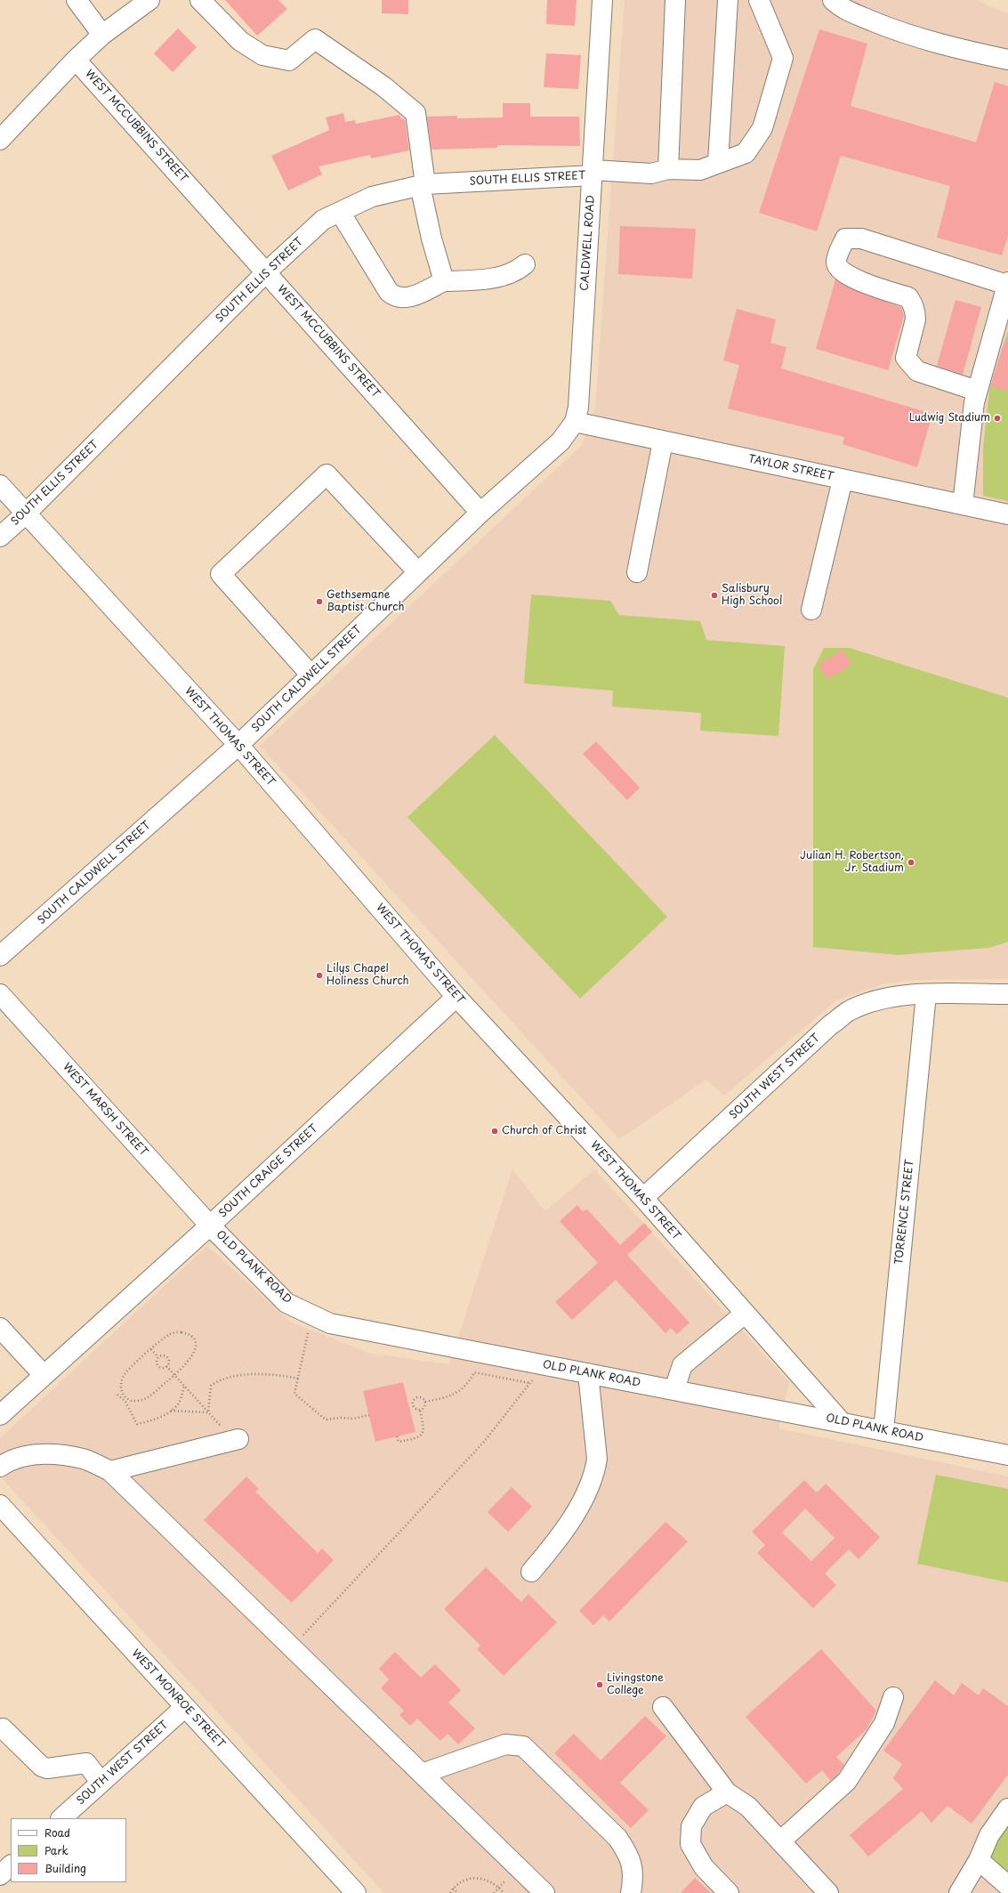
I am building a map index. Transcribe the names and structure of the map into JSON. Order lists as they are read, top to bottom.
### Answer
{
  "streets": {
    "street": [
      "WEST MCCUBBINS STREET",
      "SOUTH ELLIS STREET",
      "CALDWELL ROAD",
      "TAYLOR STREET",
      "SOUTH CALDWELL STREET",
      "WEST THOMAS STREET",
      "SOUTH WEST STREET",
      "WEST MARSH STREET",
      "SOUTH CRAIGE STREET",
      "TORRENCE STREET",
      "OLD PLANK ROAD",
      "WEST MONROE STREET"
    ]
  },
  "crossings": [
    ["WEST MCCUBBINS STREET", "SOUTH ELLIS STREET"],
    ["WEST MCCUBBINS STREET", "SOUTH CALDWELL STREET"],
    ["SOUTH ELLIS STREET", "CALDWELL ROAD"],
    ["SOUTH ELLIS STREET", "WEST THOMAS STREET"],
    ["CALDWELL ROAD", "TAYLOR STREET"],
    ["CALDWELL ROAD", "SOUTH CALDWELL STREET"],
    ["TAYLOR STREET", "SOUTH CALDWELL STREET"],
    ["SOUTH CALDWELL STREET", "WEST THOMAS STREET"],
    ["WEST THOMAS STREET", "SOUTH WEST STREET"],
    ["WEST THOMAS STREET", "SOUTH CRAIGE STREET"],
    ["WEST THOMAS STREET", "OLD PLANK ROAD"],
    ["SOUTH WEST STREET", "TORRENCE STREET"],
    ["SOUTH WEST STREET", "WEST MONROE STREET"],
    ["WEST MARSH STREET", "SOUTH CRAIGE STREET"],
    ["WEST MARSH STREET", "OLD PLANK ROAD"],
    ["SOUTH CRAIGE STREET", "OLD PLANK ROAD"],
    ["TORRENCE STREET", "OLD PLANK ROAD"]
  ],
  "places": [
    "Ludwig Stadium",
    "Salisbury High School",
    "Gethsemane Baptist Church",
    "Julian H. Robertson, Jr. Stadium",
    "Lilys Chapel Holiness Church",
    "Church of Christ",
    "Livingstone College"
  ],
  "legend": ["Road", "Park", "Building"]
}
